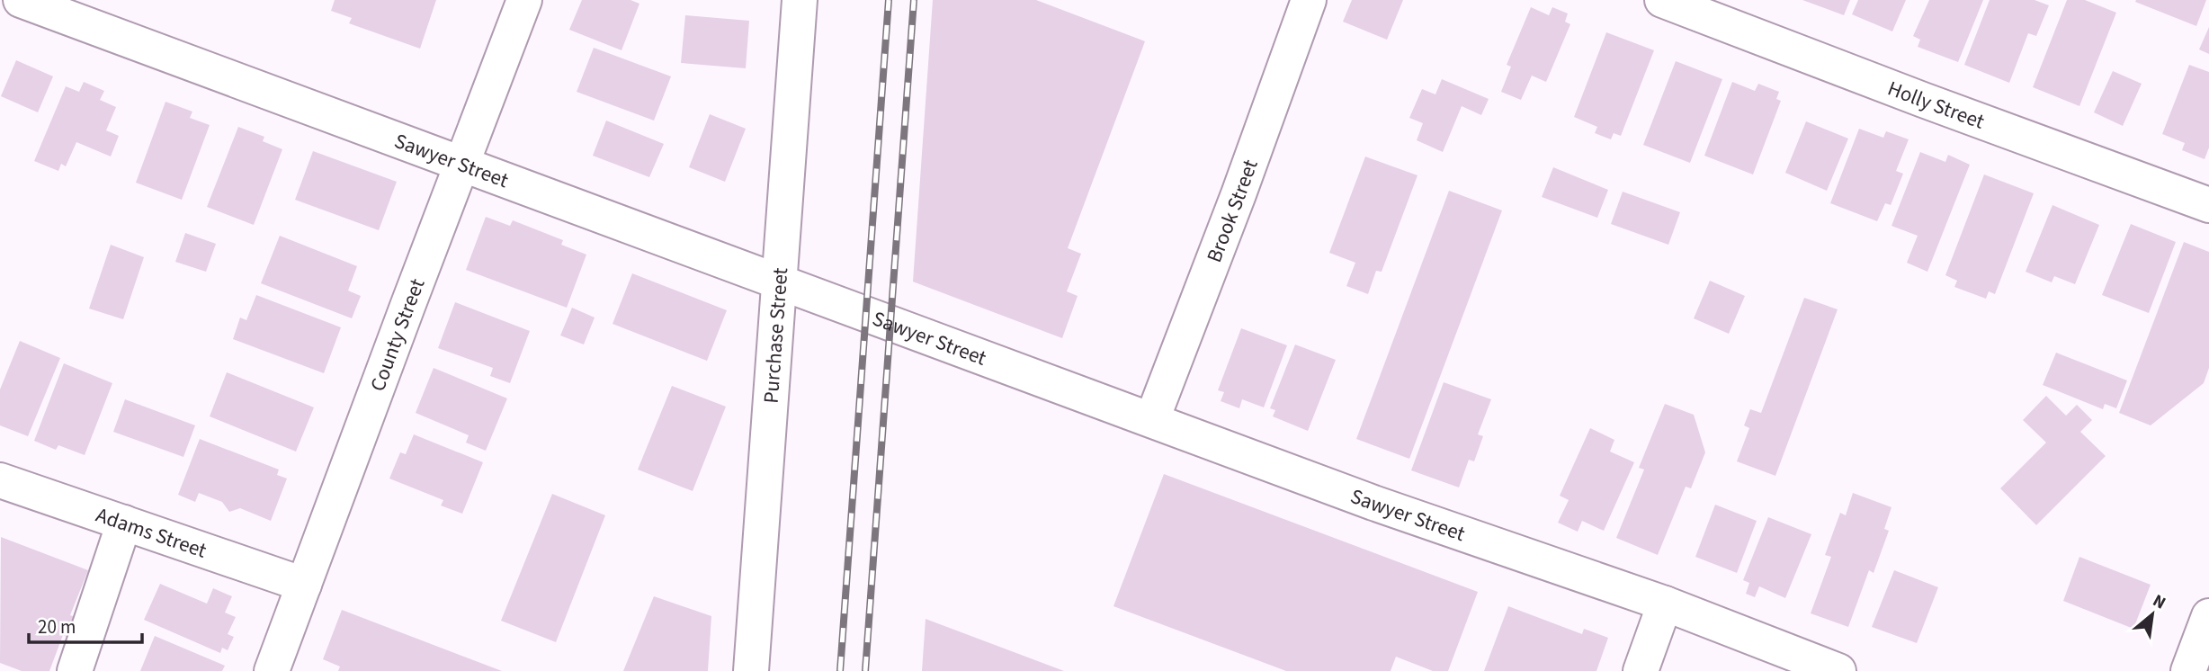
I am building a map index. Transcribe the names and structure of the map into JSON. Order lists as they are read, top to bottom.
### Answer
{
  "streets": {
    "street": [
      "Holly Street",
      "Sawyer Street",
      "Brook Street",
      "County Street",
      "Purchase Street",
      "Adams Street"
    ]
  },
  "crossings": [
    ["Sawyer Street", "Brook Street"],
    ["Sawyer Street", "County Street"],
    ["Sawyer Street", "Purchase Street"],
    ["County Street", "Adams Street"]
  ],
  "scale_bar": "20 m",
  "north": "top right"
}
